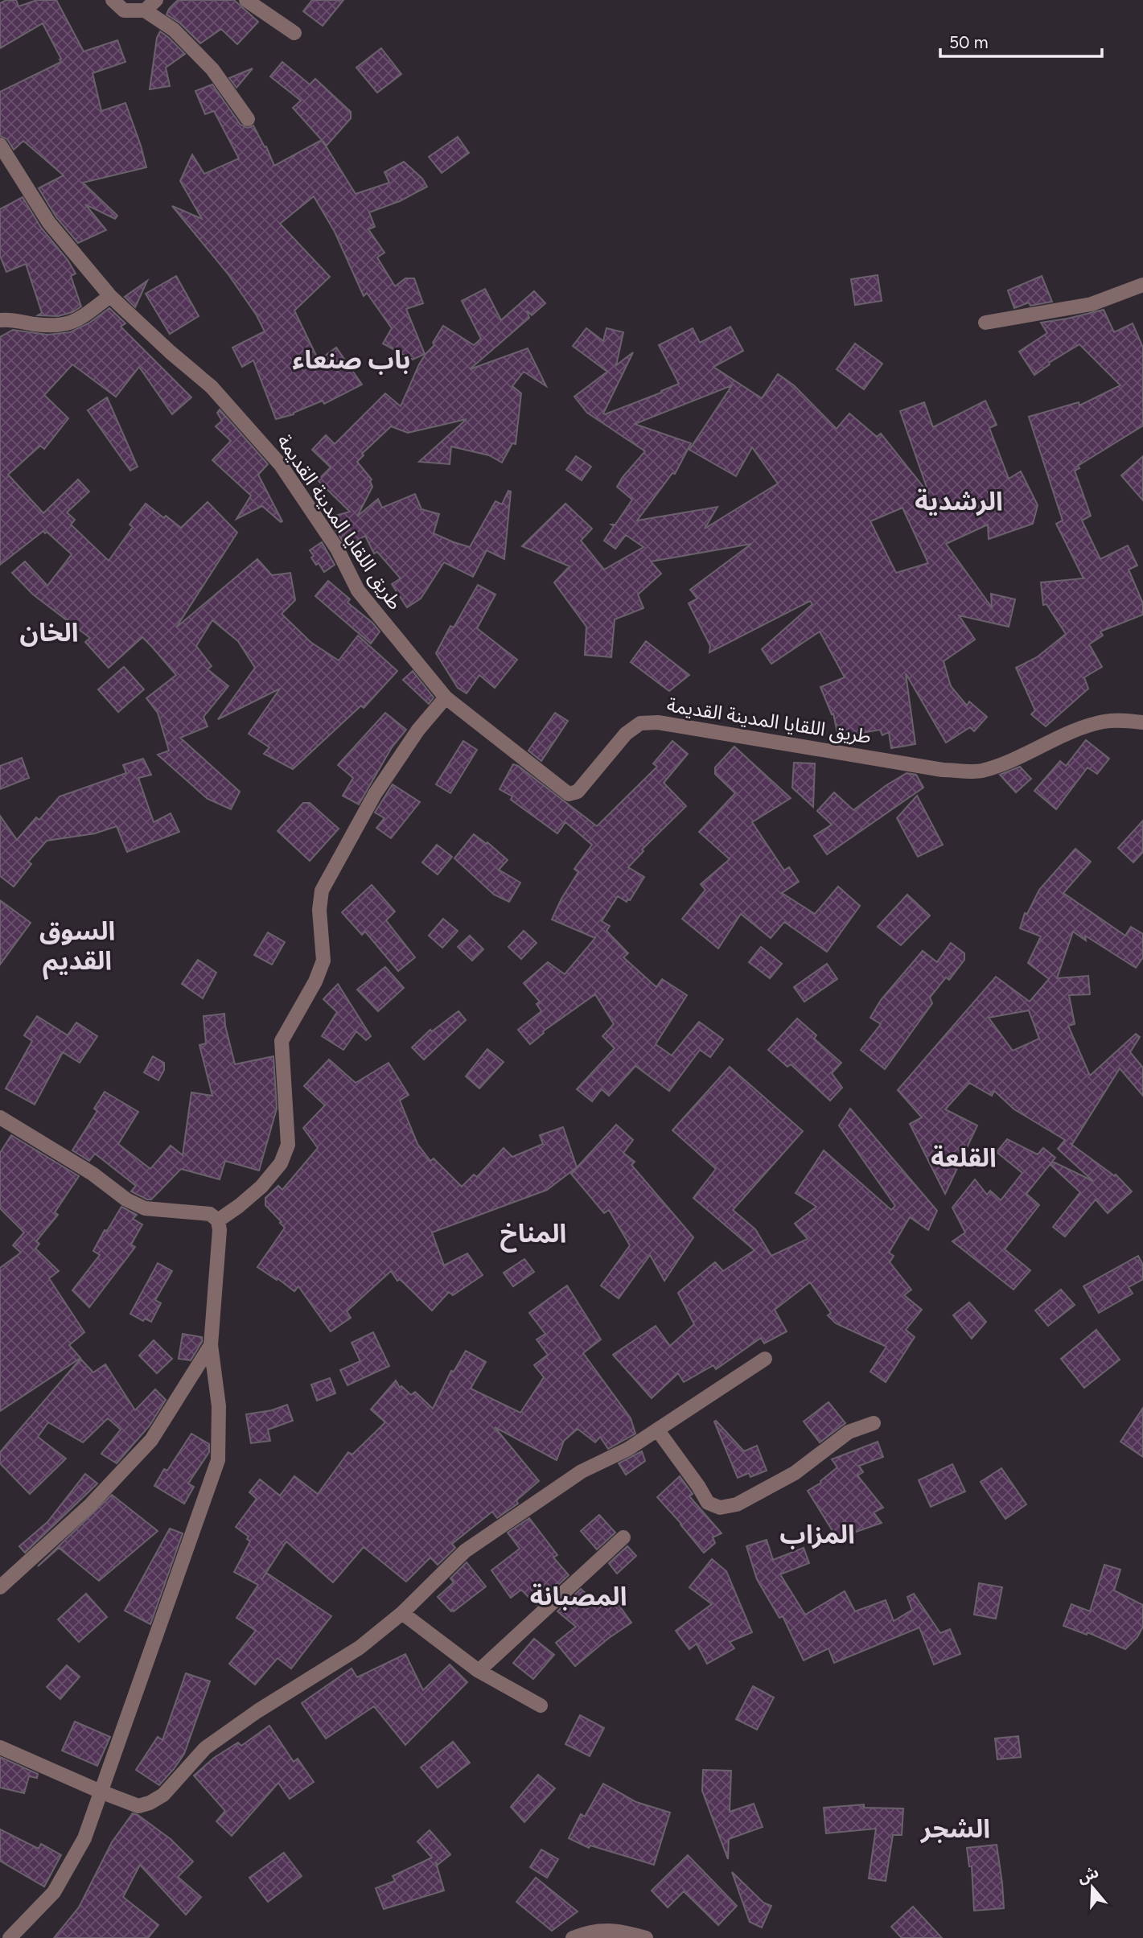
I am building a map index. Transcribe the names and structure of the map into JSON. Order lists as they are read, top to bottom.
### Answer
{
  "streets": {
    "street": ["طريق اللقايا المدينة القديمة"]
  },
  "districts": [
    "باب صنعاء",
    "الرشدية",
    "الخان",
    "السوق القديم",
    "القلعة",
    "المناخ",
    "المزاب",
    "المصبانة",
    "الشجر"
  ],
  "scale_bar": "50 m",
  "north": "top"
}
